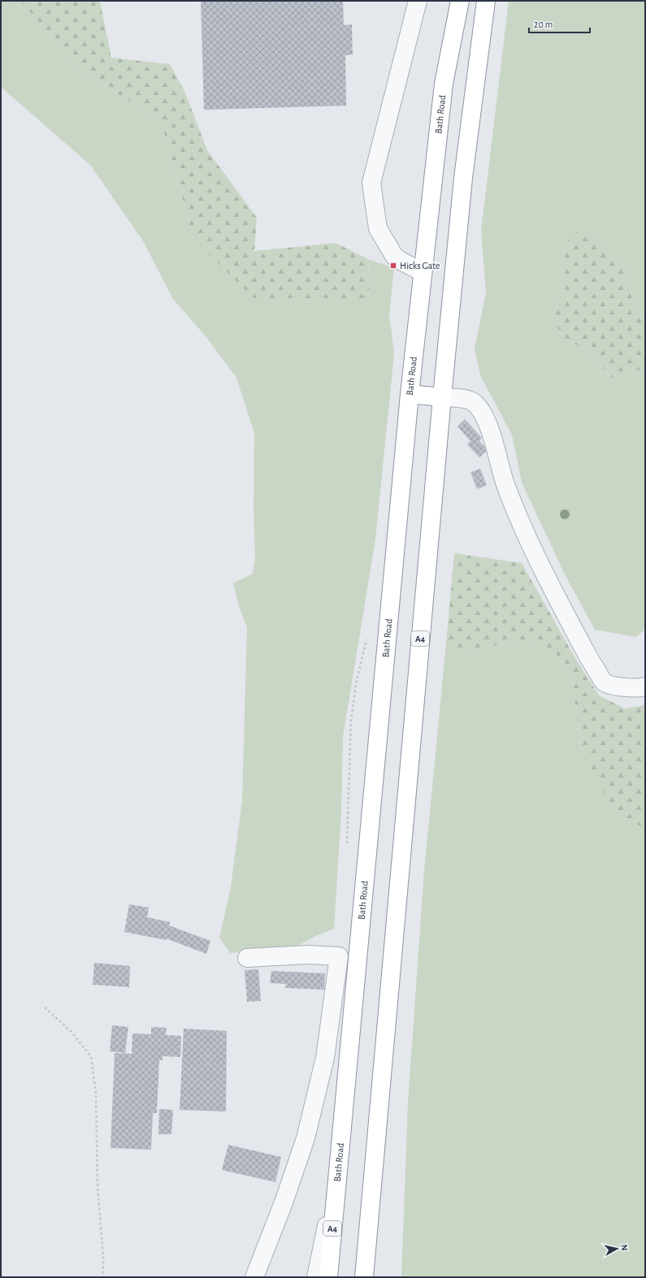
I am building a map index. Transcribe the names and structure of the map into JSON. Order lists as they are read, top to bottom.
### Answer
{
  "streets": {
    "highway": ["Bath Road", "A4"]
  },
  "places": {
    "transit": ["Hicks Gate"]
  },
  "scale_bar": "20 m",
  "north": "right"
}
